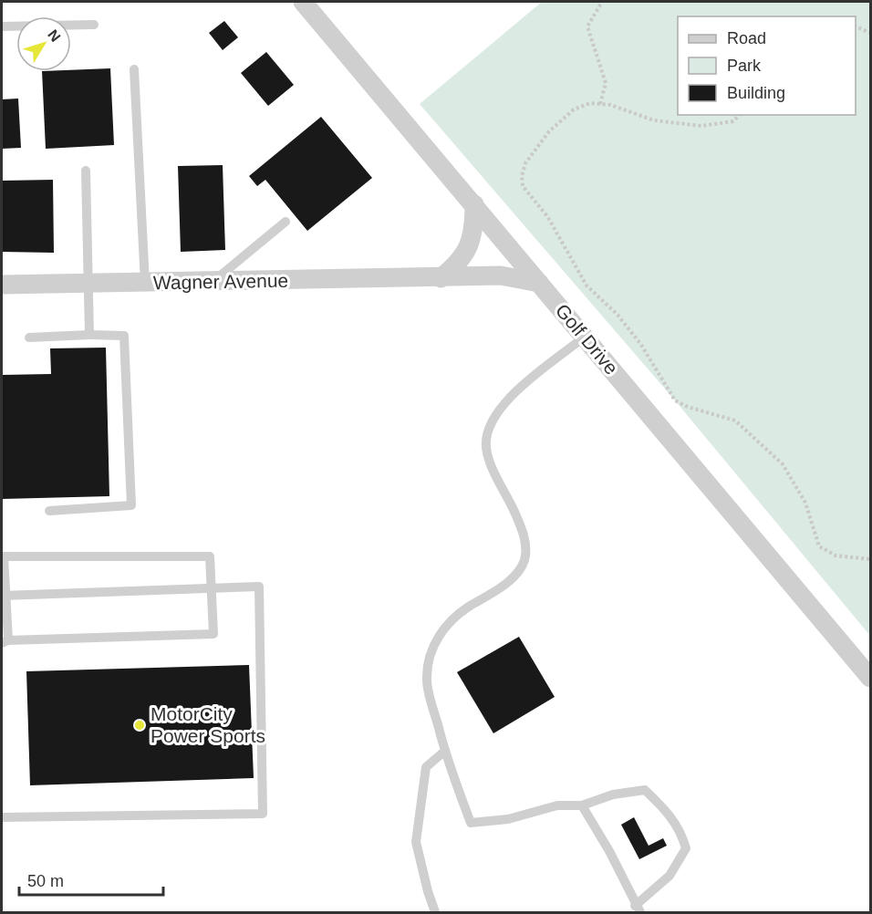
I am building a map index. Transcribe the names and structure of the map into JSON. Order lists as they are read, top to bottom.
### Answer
{
  "streets": {
    "street": ["Wagner Avenue", "Golf Drive"]
  },
  "crossings": [
    ["Wagner Avenue", "Golf Drive"]
  ],
  "places": ["MotorCity Power Sports"],
  "legend": ["Road", "Park", "Building"],
  "scale_bar": "50 m",
  "north": "top right"
}
